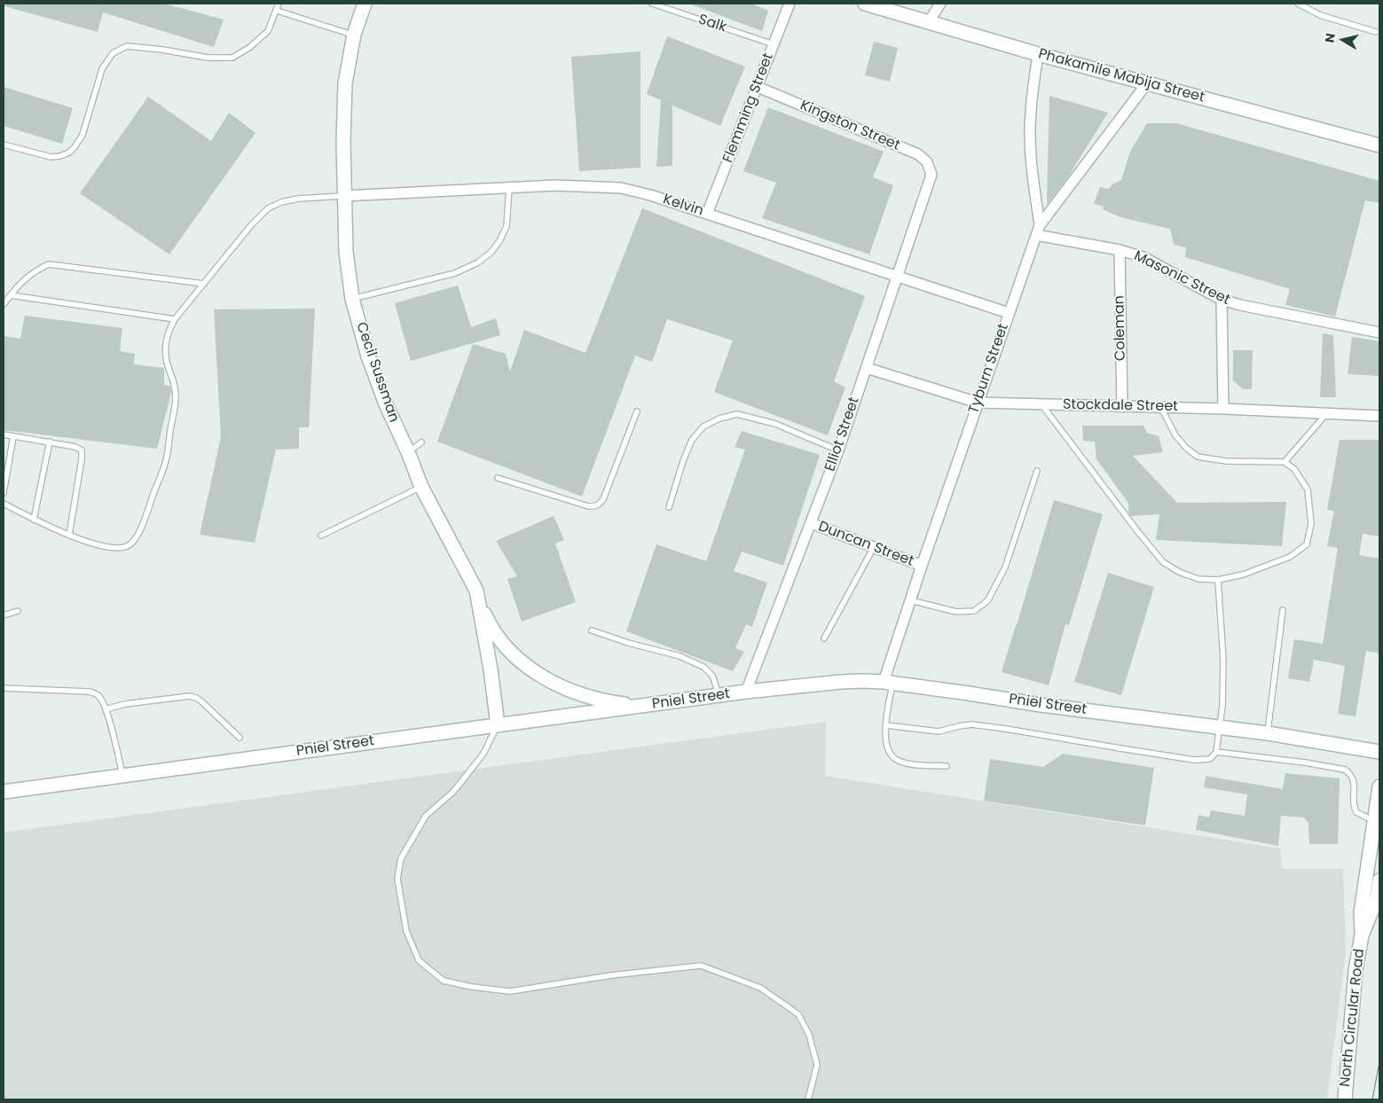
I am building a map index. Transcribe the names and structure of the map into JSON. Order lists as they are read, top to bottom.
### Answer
{
  "streets": {
    "street": [
      "Phakamile Mabija Street",
      "Flemming Street",
      "Kingston Street",
      "Kelvin",
      "Masonic Street",
      "Coleman",
      "Tyburn Street",
      "Cecil Sussman",
      "Stockdale Street",
      "Elliot Street",
      "Duncan Street",
      "Pniel Street",
      "North Circular Road"
    ],
    "lane": ["Salk"]
  },
  "crossings": [
    ["Salk", "Flemming Street"],
    ["Phakamile Mabija Street", "Tyburn Street"],
    ["Flemming Street", "Kingston Street"],
    ["Flemming Street", "Kelvin"],
    ["Kingston Street", "Elliot Street"],
    ["Kelvin", "Tyburn Street"],
    ["Kelvin", "Cecil Sussman"],
    ["Kelvin", "Elliot Street"],
    ["Masonic Street", "Coleman"],
    ["Masonic Street", "Tyburn Street"],
    ["Coleman", "Stockdale Street"],
    ["Tyburn Street", "Stockdale Street"],
    ["Tyburn Street", "Duncan Street"],
    ["Tyburn Street", "Pniel Street"],
    ["Cecil Sussman", "Pniel Street"],
    ["Stockdale Street", "Elliot Street"],
    ["Elliot Street", "Duncan Street"],
    ["Elliot Street", "Pniel Street"]
  ],
  "north": "left"
}
